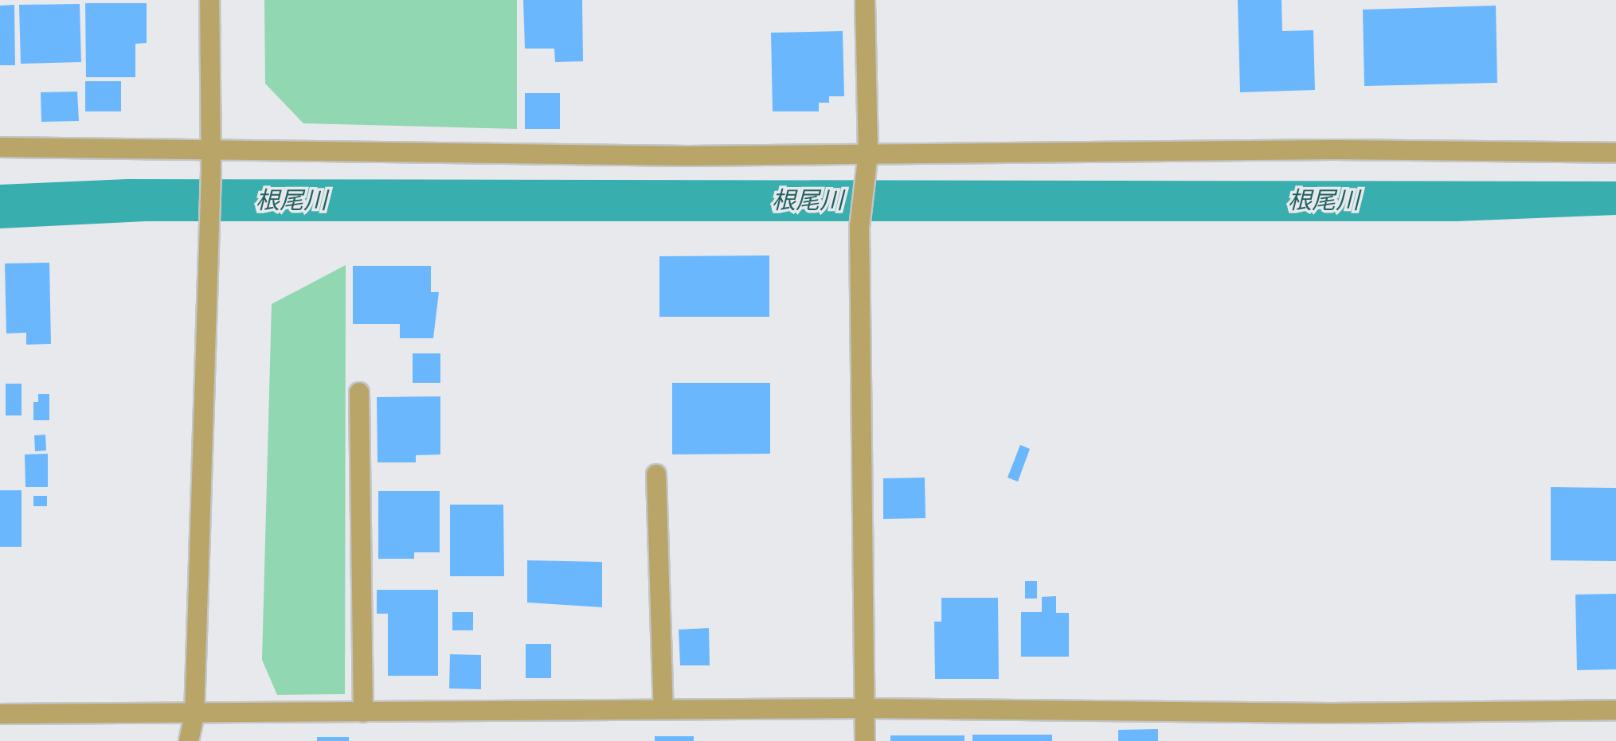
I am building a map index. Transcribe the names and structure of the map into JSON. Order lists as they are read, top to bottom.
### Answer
{
  "water": ["根尾川"]
}
